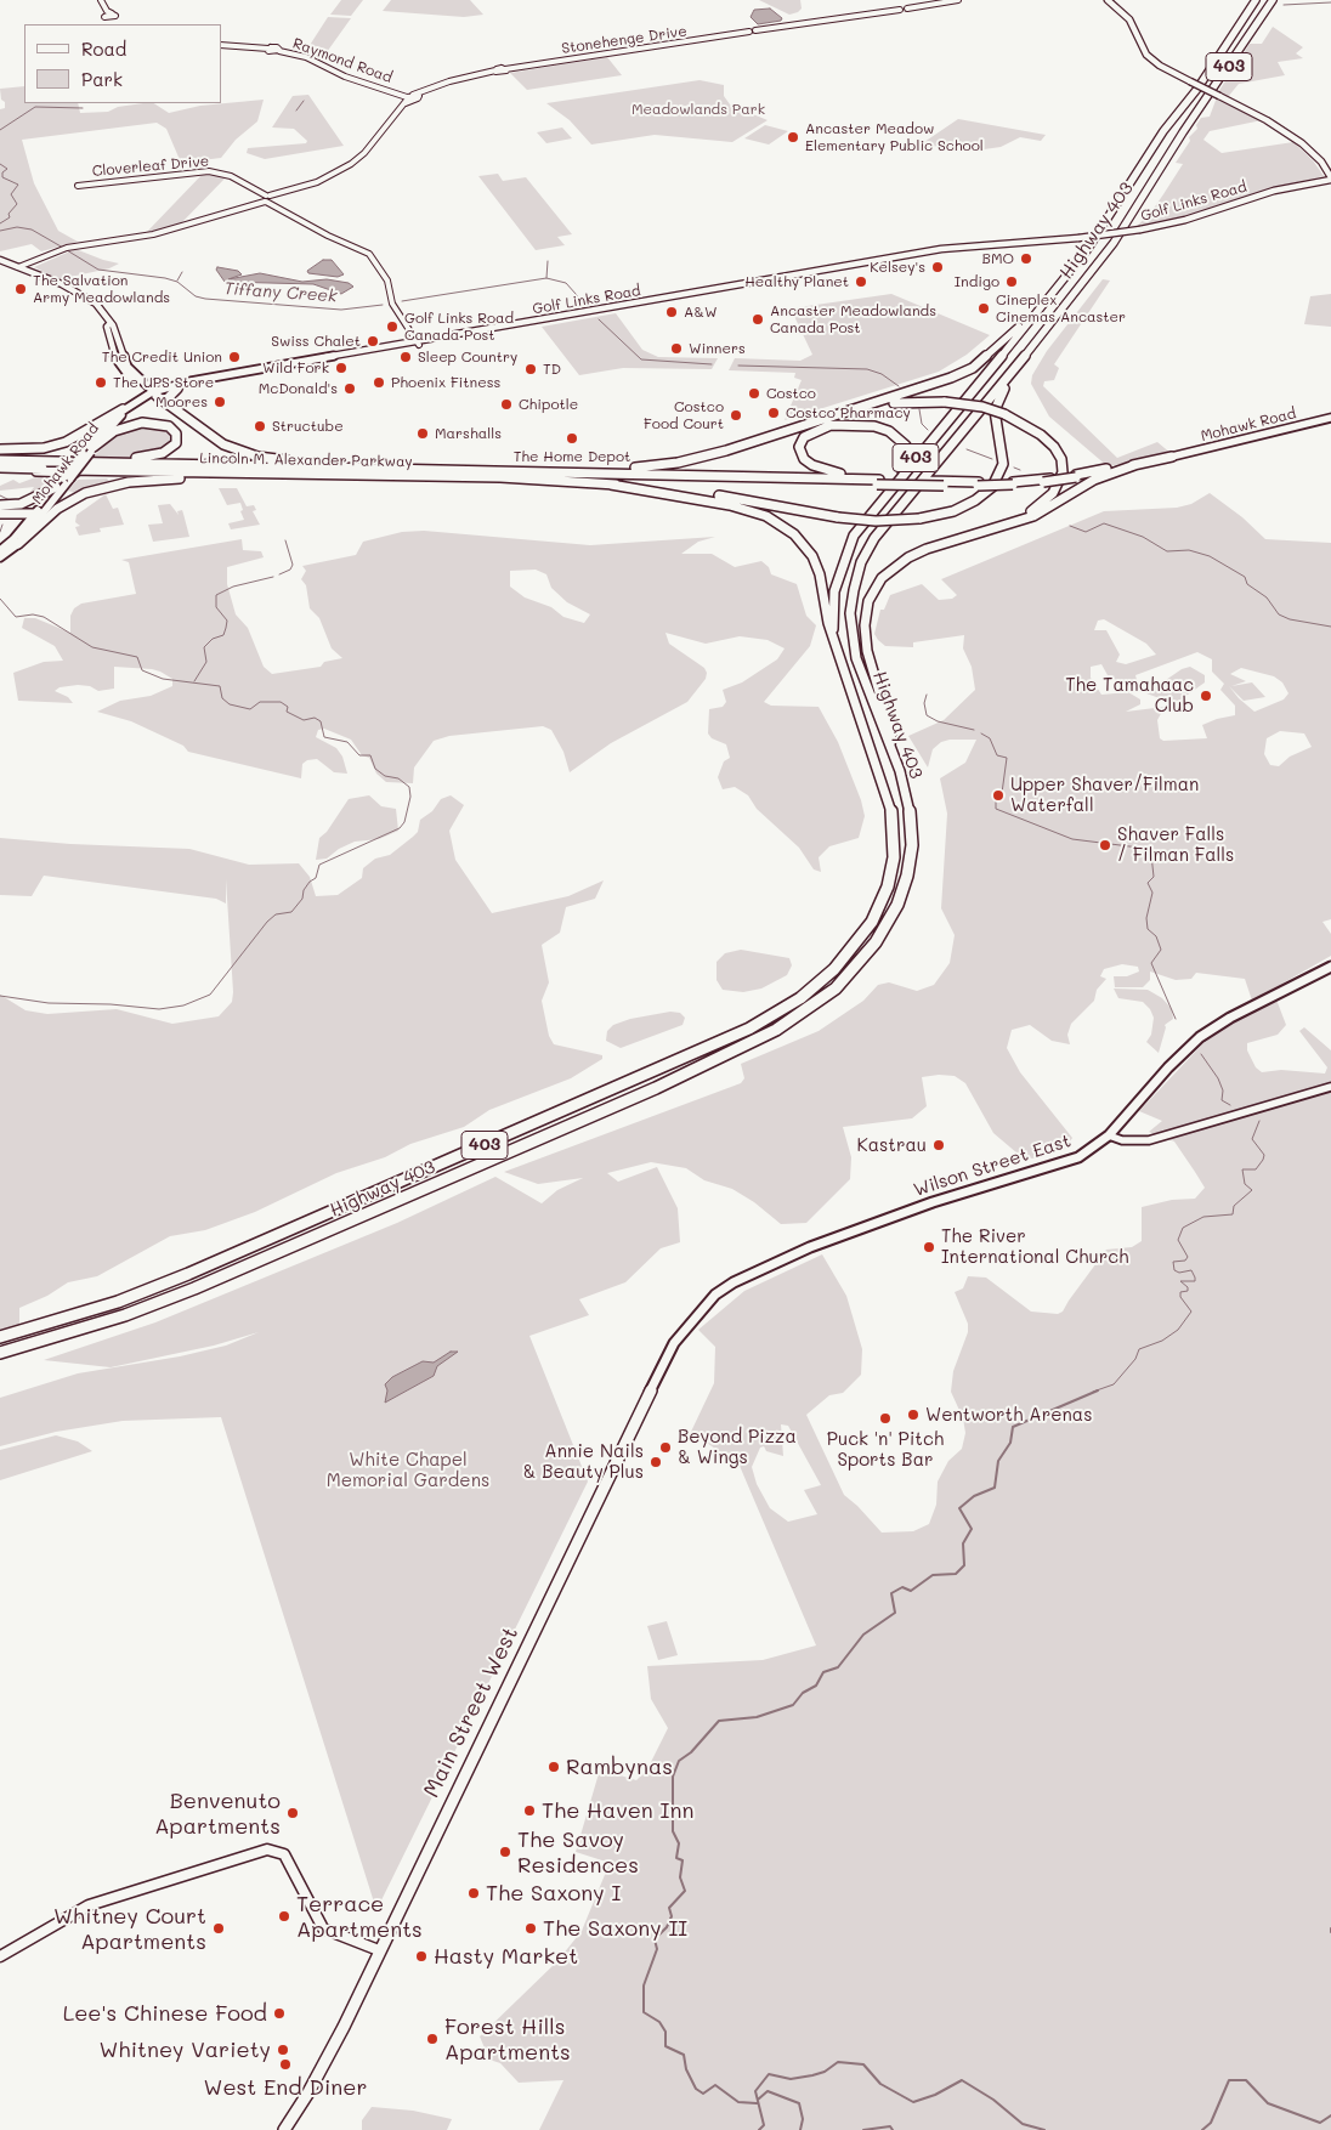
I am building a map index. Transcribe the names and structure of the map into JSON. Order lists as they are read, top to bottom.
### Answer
{
  "streets": {
    "highway": ["403", "Highway 403", "Lincoln M. Alexander Parkway"],
    "main road": [
      "Golf Links Road",
      "Mohawk Road",
      "Wilson Street East",
      "Main Street West"
    ],
    "street": ["Stonehenge Drive", "Raymond Road", "Cloverleaf Drive"]
  },
  "crossings": [
    ["Cloverleaf Drive", "Golf Links Road"],
    ["Golf Links Road", "Mohawk Road"],
    ["Wilson Street East", "Main Street West"]
  ],
  "water": ["Tiffany Creek"],
  "parks": ["Meadowlands Park", "White Chapel Memorial Gardens"],
  "places": [
    "Ancaster Meadow Elementary Public School",
    "BMO",
    "Kelsey's",
    "Healthy Planet",
    "Indigo",
    "The Salvation Army Meadowlands",
    "Cineplex Cinemas Ancaster",
    "A&W",
    "Ancaster Meadowlands Canada Post",
    "Golf Links Road Canada Post",
    "Swiss Chalet",
    "Winners",
    "The Credit Union",
    "Sleep Country",
    "Wild Fork",
    "TD",
    "The UPS Store",
    "Phoenix Fitness",
    "McDonald's",
    "Costco",
    "Moores",
    "Chipotle",
    "Costco Pharmacy",
    "Costco Food Court",
    "Structube",
    "Marshalls",
    "The Home Depot",
    "The Tamahaac Club",
    "Upper Shaver/Filman Waterfall",
    "Shaver Falls / Filman Falls",
    "Kastrau",
    "The River International Church",
    "Wentworth Arenas",
    "Puck 'n' Pitch Sports Bar",
    "Beyond Pizza & Wings",
    "Annie Nails & Beauty Plus",
    "Rambynas",
    "The Haven Inn",
    "Benvenuto Apartments",
    "The Savoy Residences",
    "The Saxony I",
    "Terrace Apartments",
    "Whitney Court Apartments",
    "The Saxony II",
    "Hasty Market",
    "Lee's Chinese Food",
    "Forest Hills Apartments",
    "Whitney Variety",
    "West End Diner"
  ],
  "legend": ["Road", "Park"]
}
